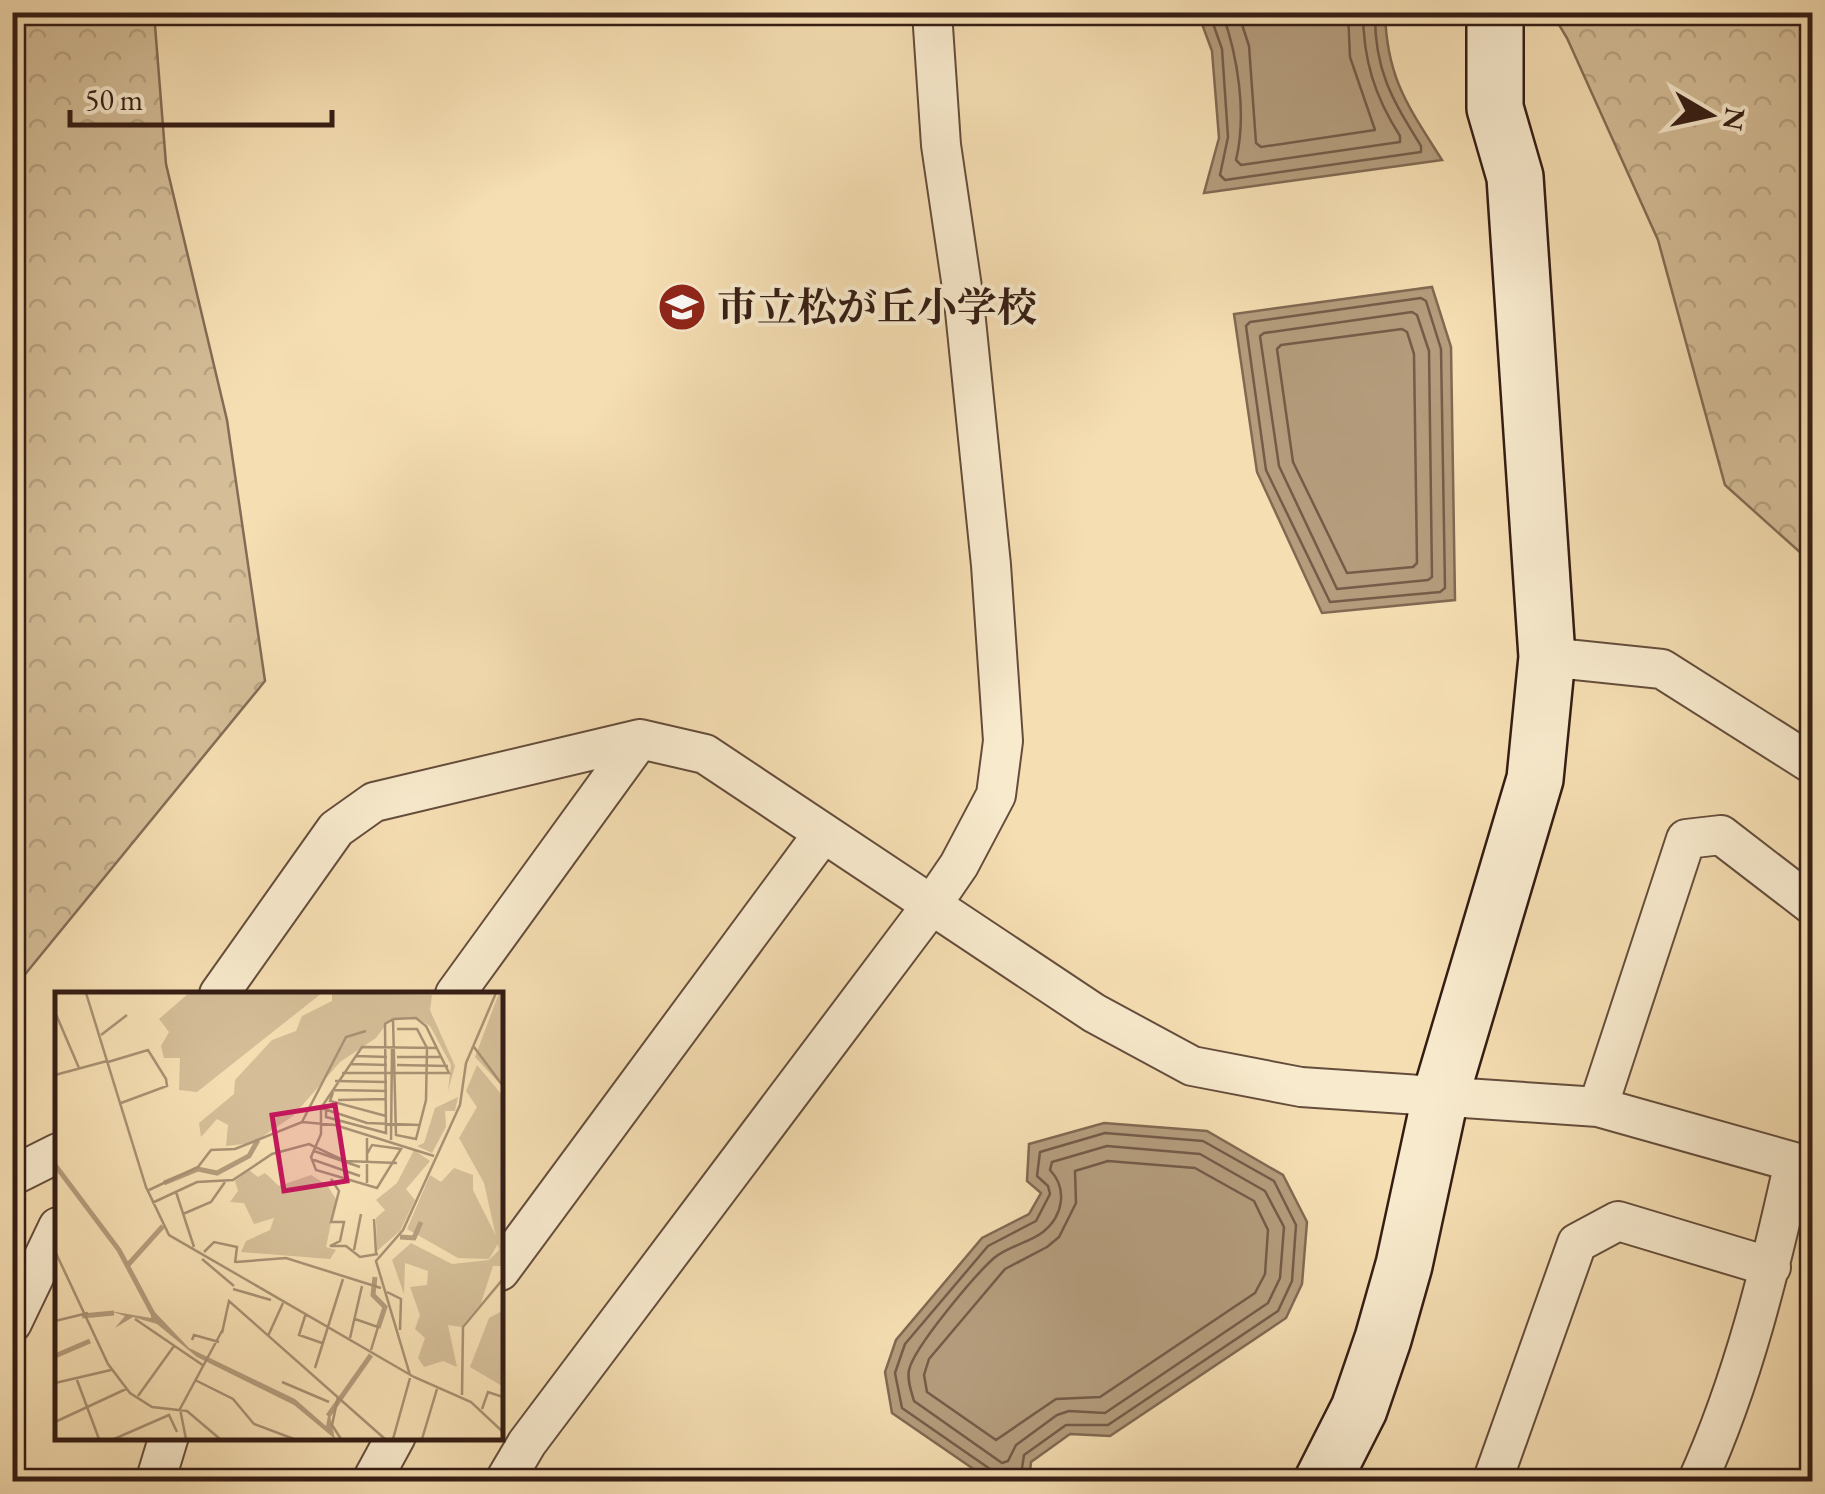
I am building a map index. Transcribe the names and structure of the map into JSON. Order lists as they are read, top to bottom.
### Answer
{
  "places": {
    "school or university": ["市立松が丘小学校"]
  },
  "scale_bar": "50 m",
  "north": "right"
}
